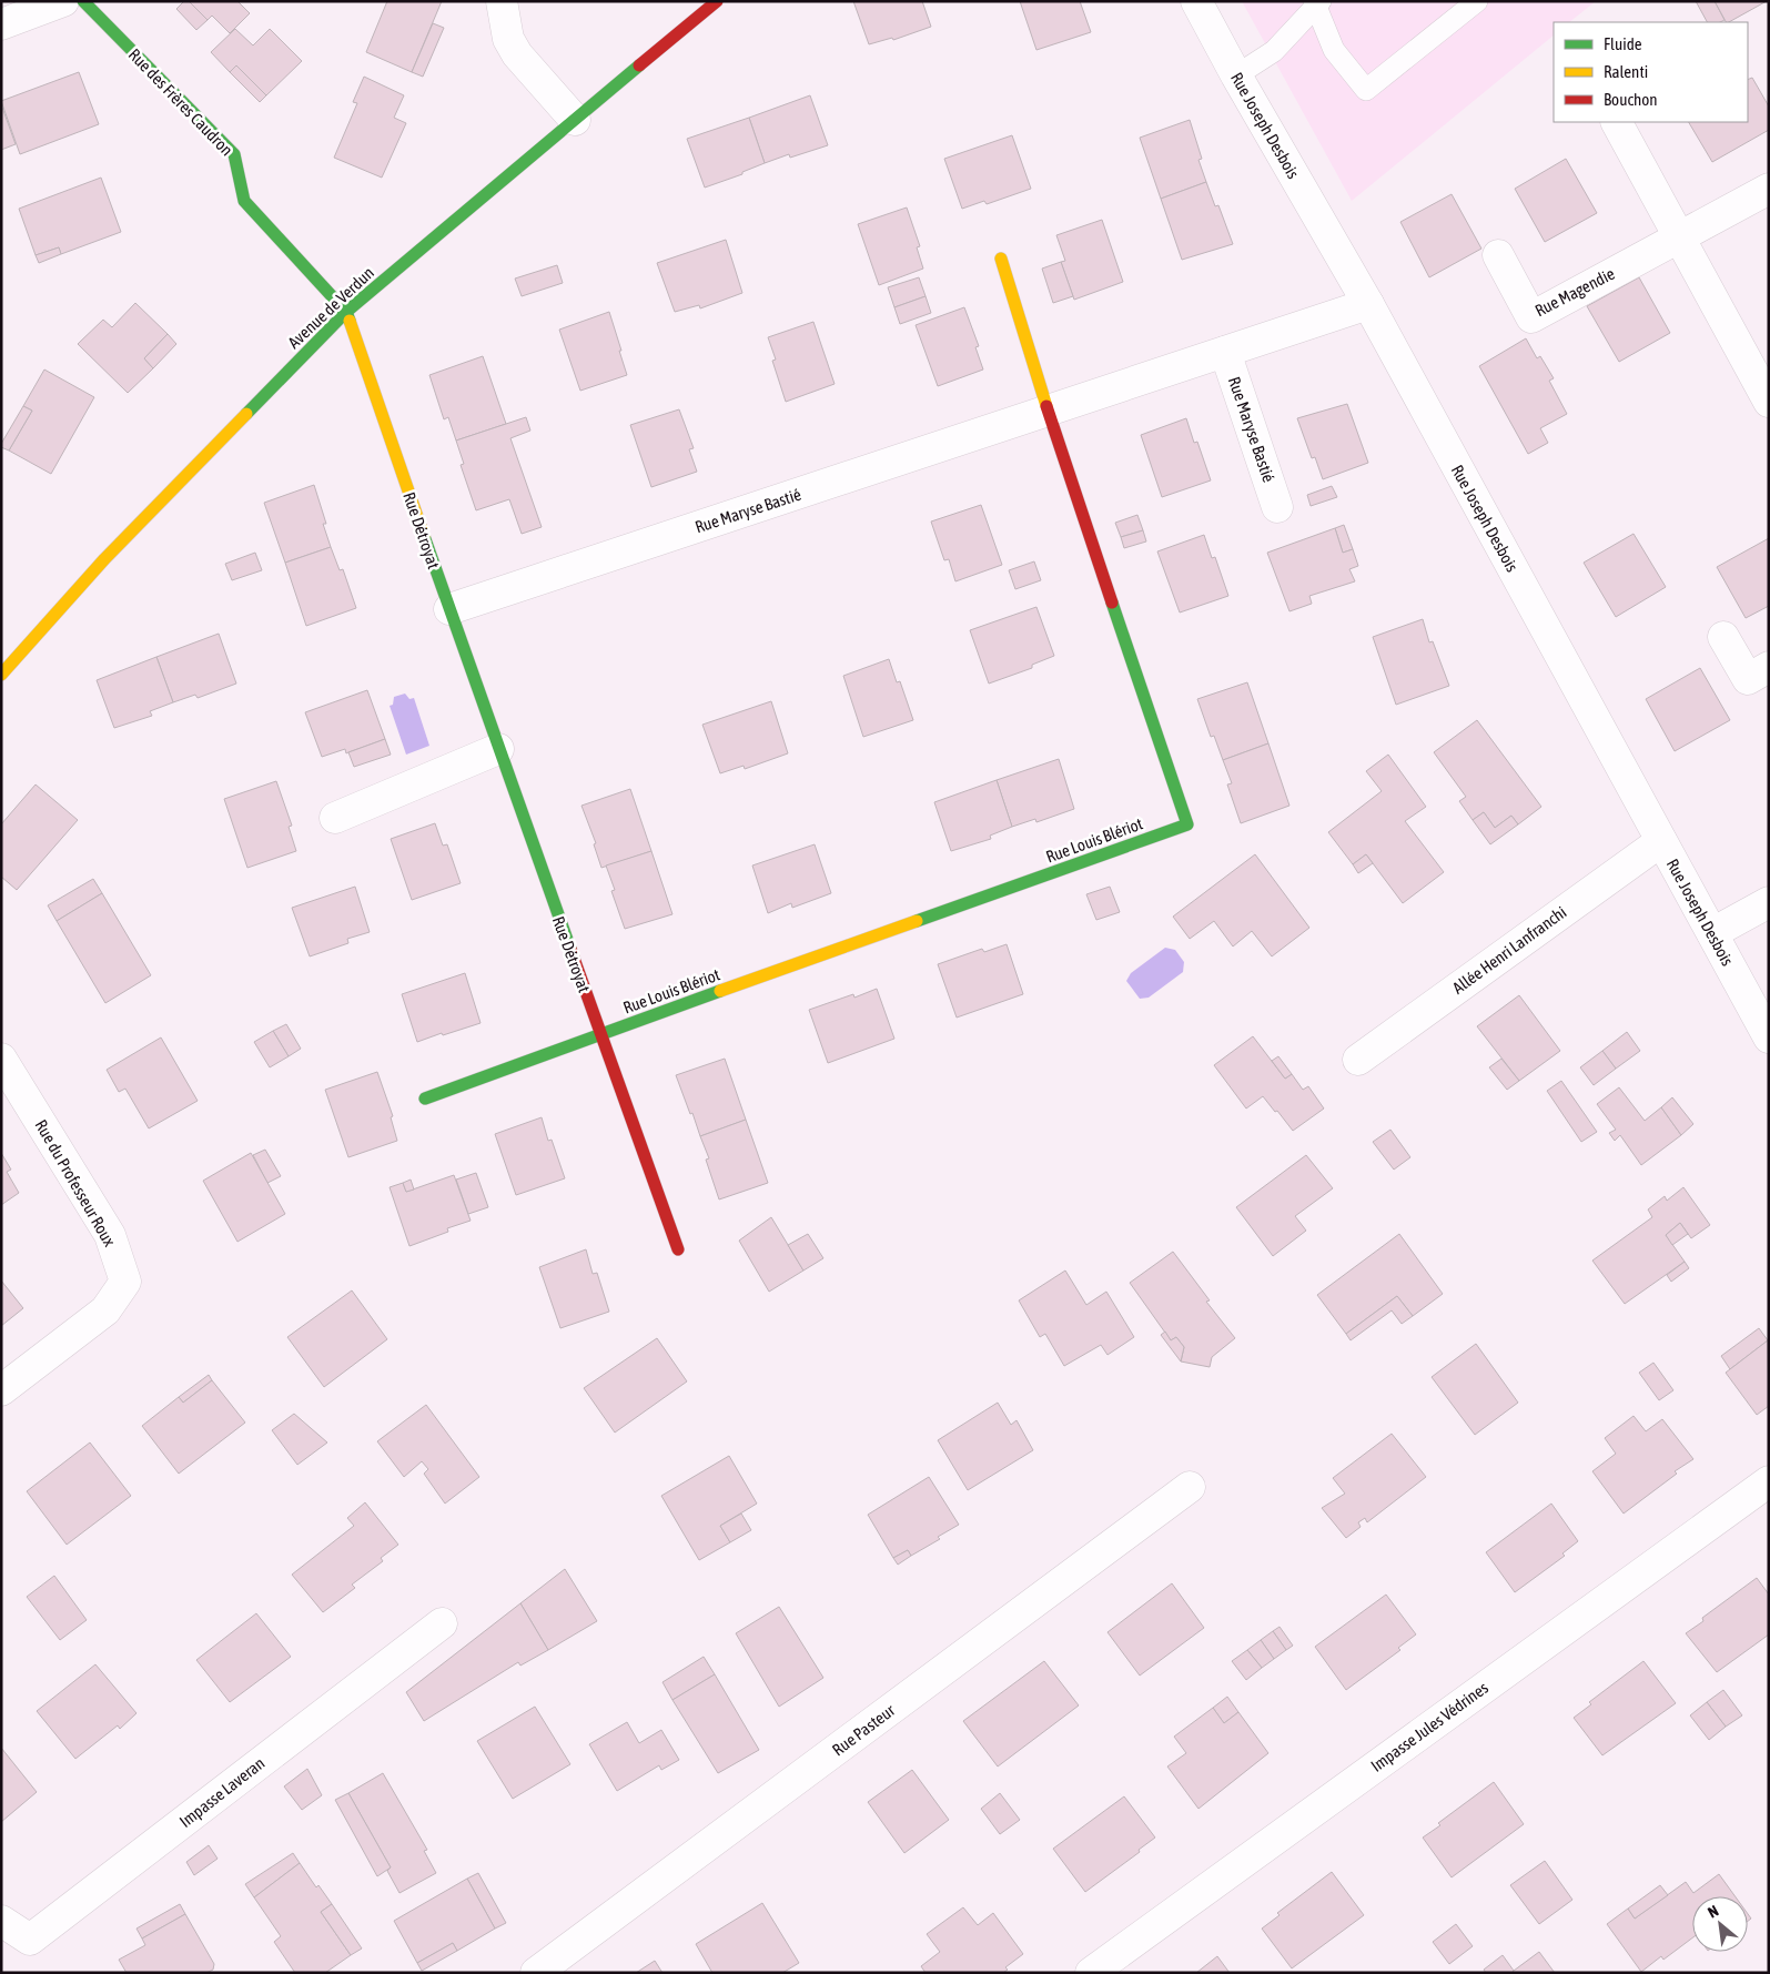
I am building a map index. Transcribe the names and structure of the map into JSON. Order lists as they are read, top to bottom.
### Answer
{
  "streets": {
    "street": [
      "Rue des Frères Caudron",
      "Rue Joseph Desbois",
      "Rue Magendie",
      "Avenue de Verdun",
      "Rue Maryse Bastié",
      "Rue Détroyat",
      "Rue Louis Blériot",
      "Allée Henri Lanfranchi",
      "Rue du Professeur Roux",
      "Impasse Jules Védrines",
      "Rue Pasteur",
      "Impasse Laveran"
    ]
  },
  "crossings": [
    ["Rue des Frères Caudron", "Avenue de Verdun"],
    ["Rue des Frères Caudron", "Rue Détroyat"],
    ["Rue Joseph Desbois", "Rue Maryse Bastié"],
    ["Rue Joseph Desbois", "Allée Henri Lanfranchi"],
    ["Avenue de Verdun", "Rue Détroyat"],
    ["Rue Maryse Bastié", "Rue Détroyat"],
    ["Rue Maryse Bastié", "Rue Louis Blériot"],
    ["Rue Détroyat", "Rue Louis Blériot"]
  ],
  "legend": ["Fluide", "Ralenti", "Bouchon"],
  "north": "top left"
}
